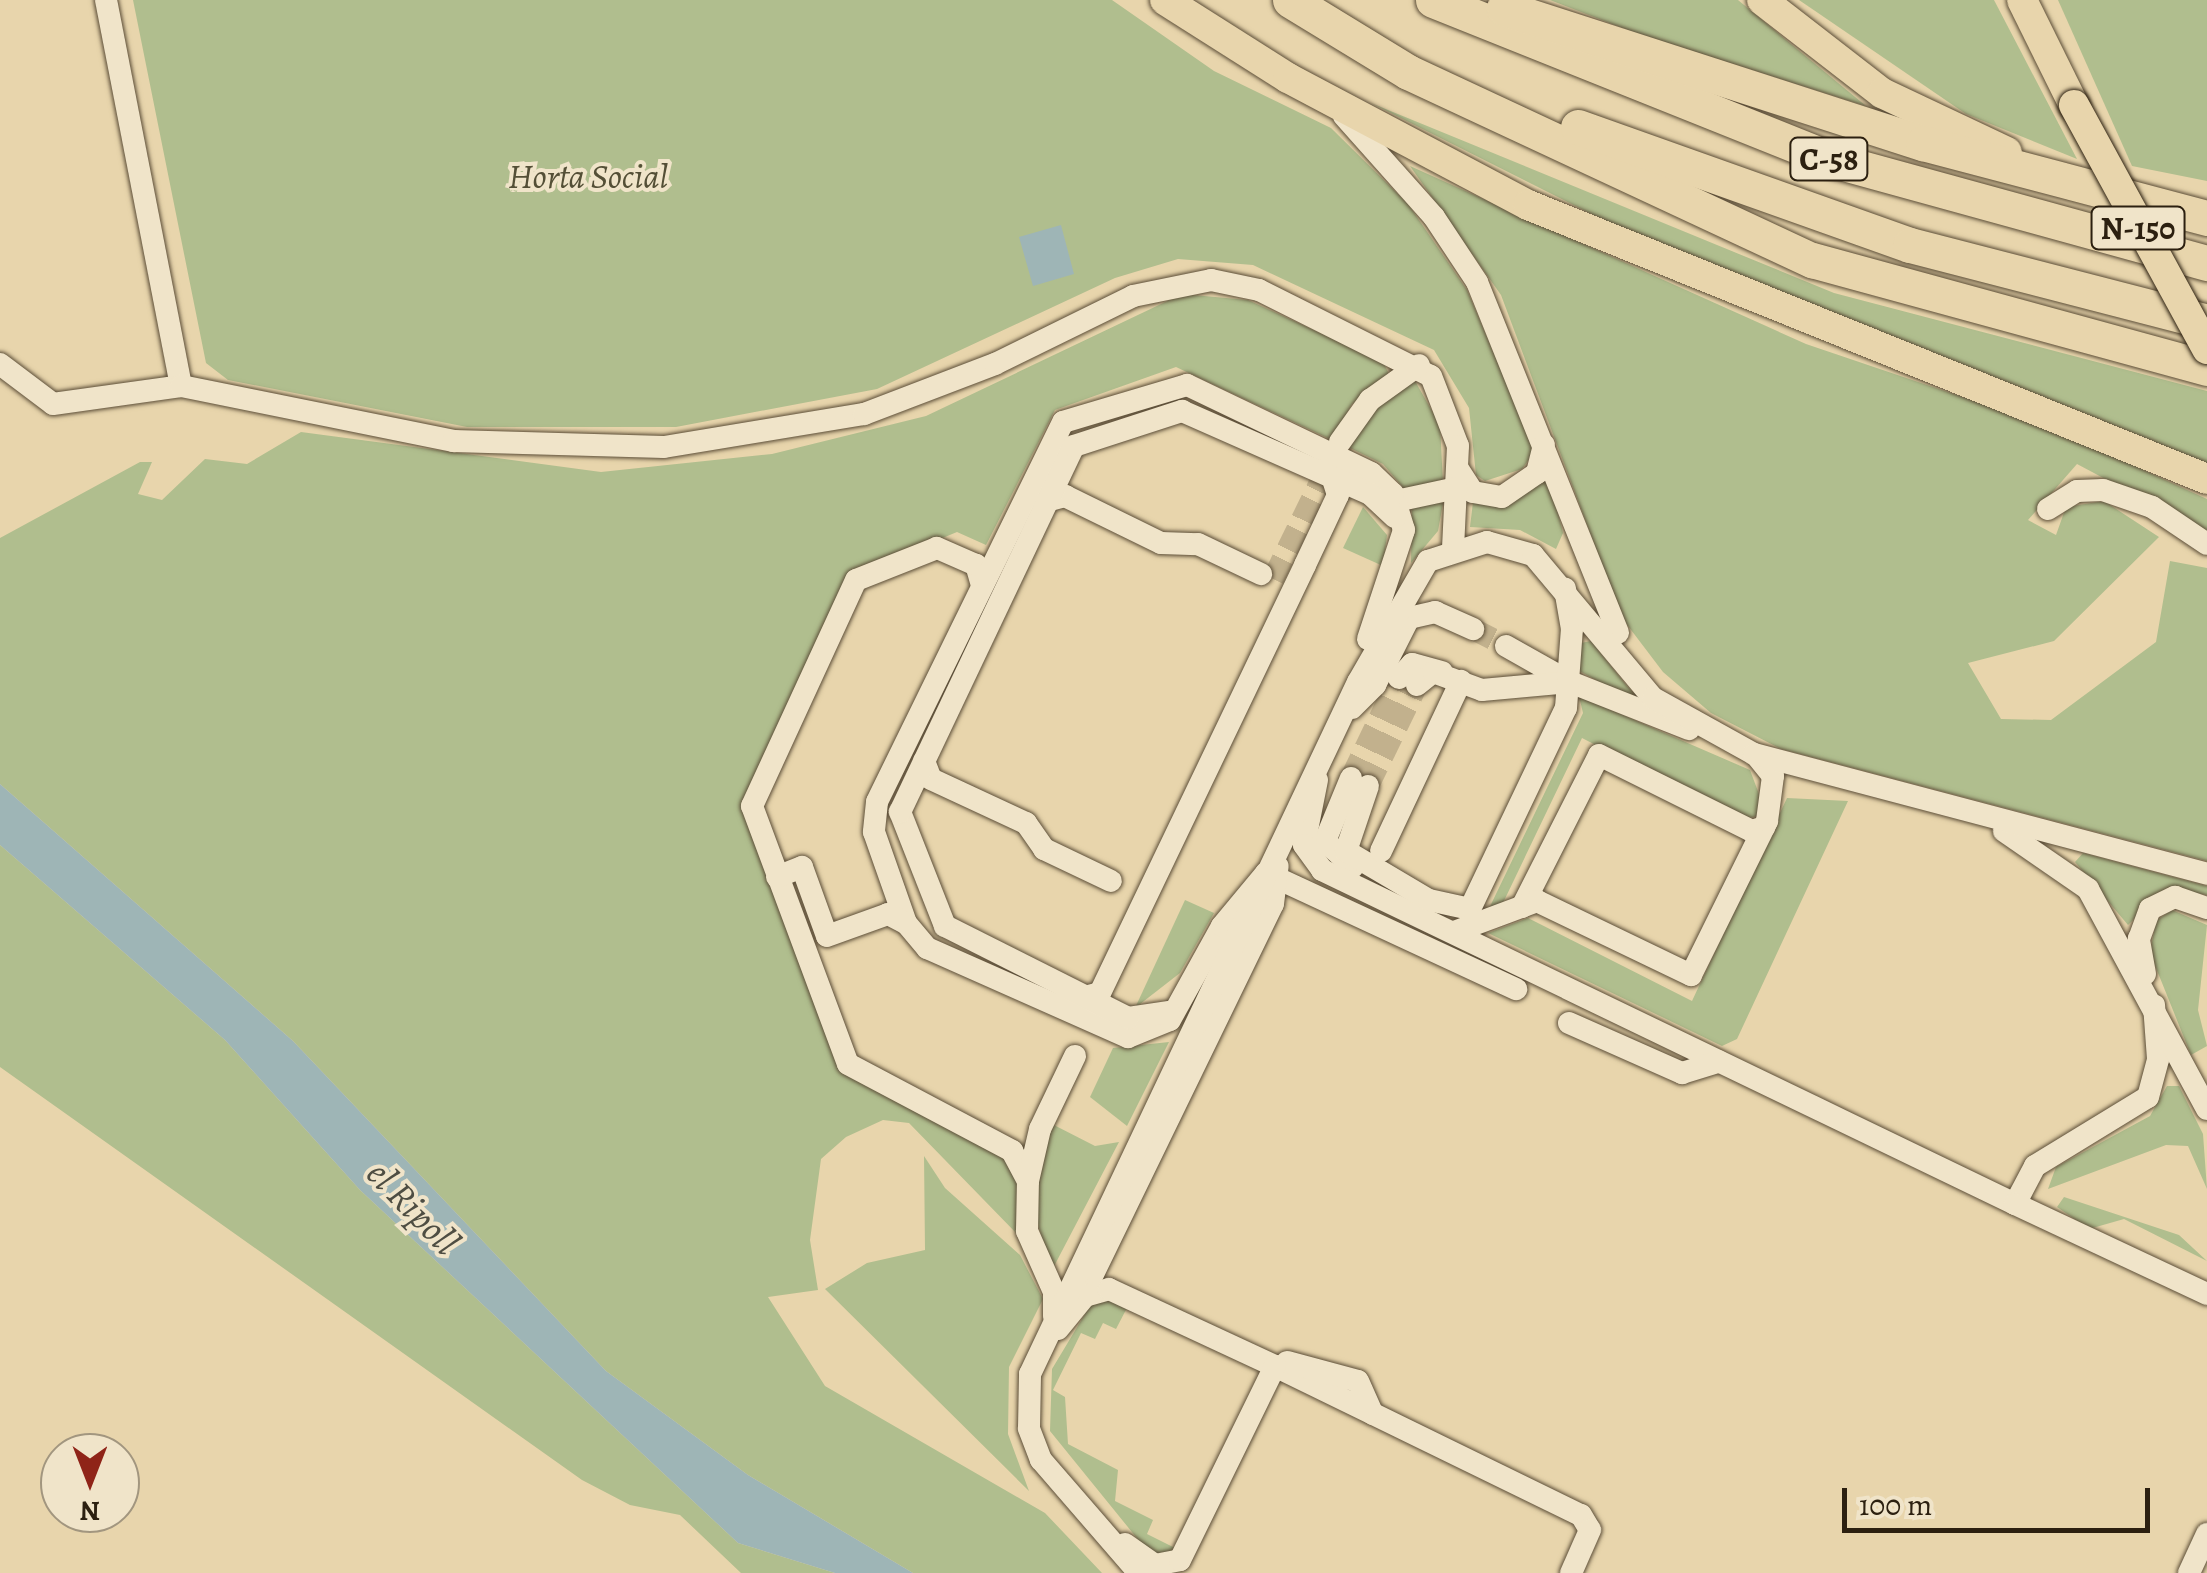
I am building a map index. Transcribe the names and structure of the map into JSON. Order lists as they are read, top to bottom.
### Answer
{
  "streets": {
    "highway": ["C-58"],
    "main road": ["N-150"]
  },
  "water": ["el Ripoll"],
  "parks": ["Horta Social"],
  "scale_bar": "100 m",
  "north": "bottom"
}
